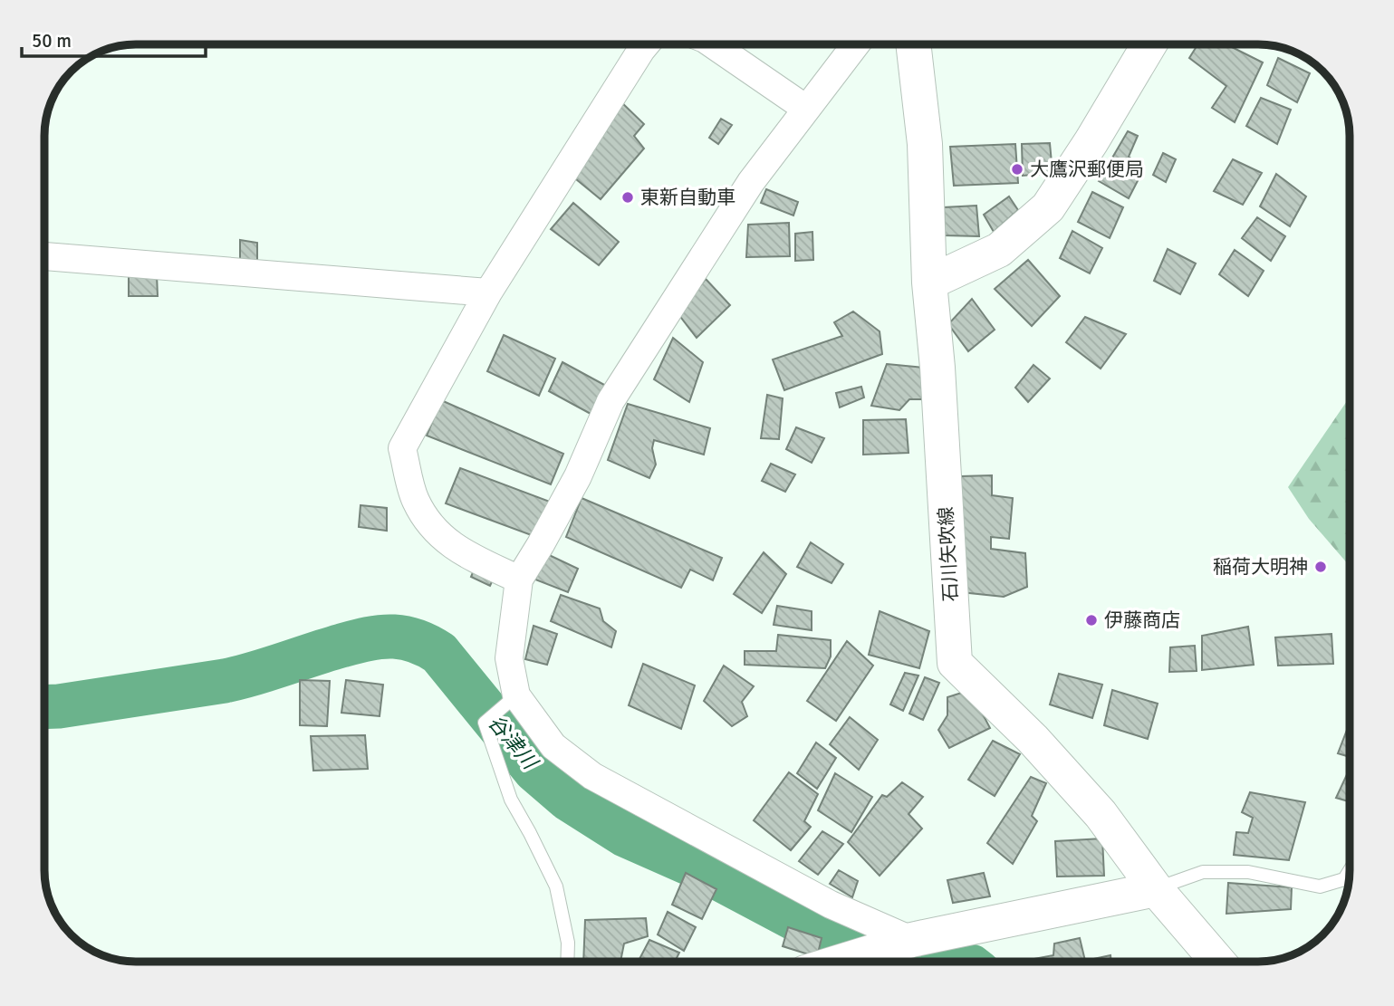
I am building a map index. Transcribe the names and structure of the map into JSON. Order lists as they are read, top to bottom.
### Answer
{
  "streets": {
    "main road": ["石川矢吹線"]
  },
  "water": ["谷津川"],
  "places": [
    "大鷹沢郵便局",
    "東新自動車",
    "稲荷大明神",
    "伊藤商店"
  ],
  "scale_bar": "50 m"
}
